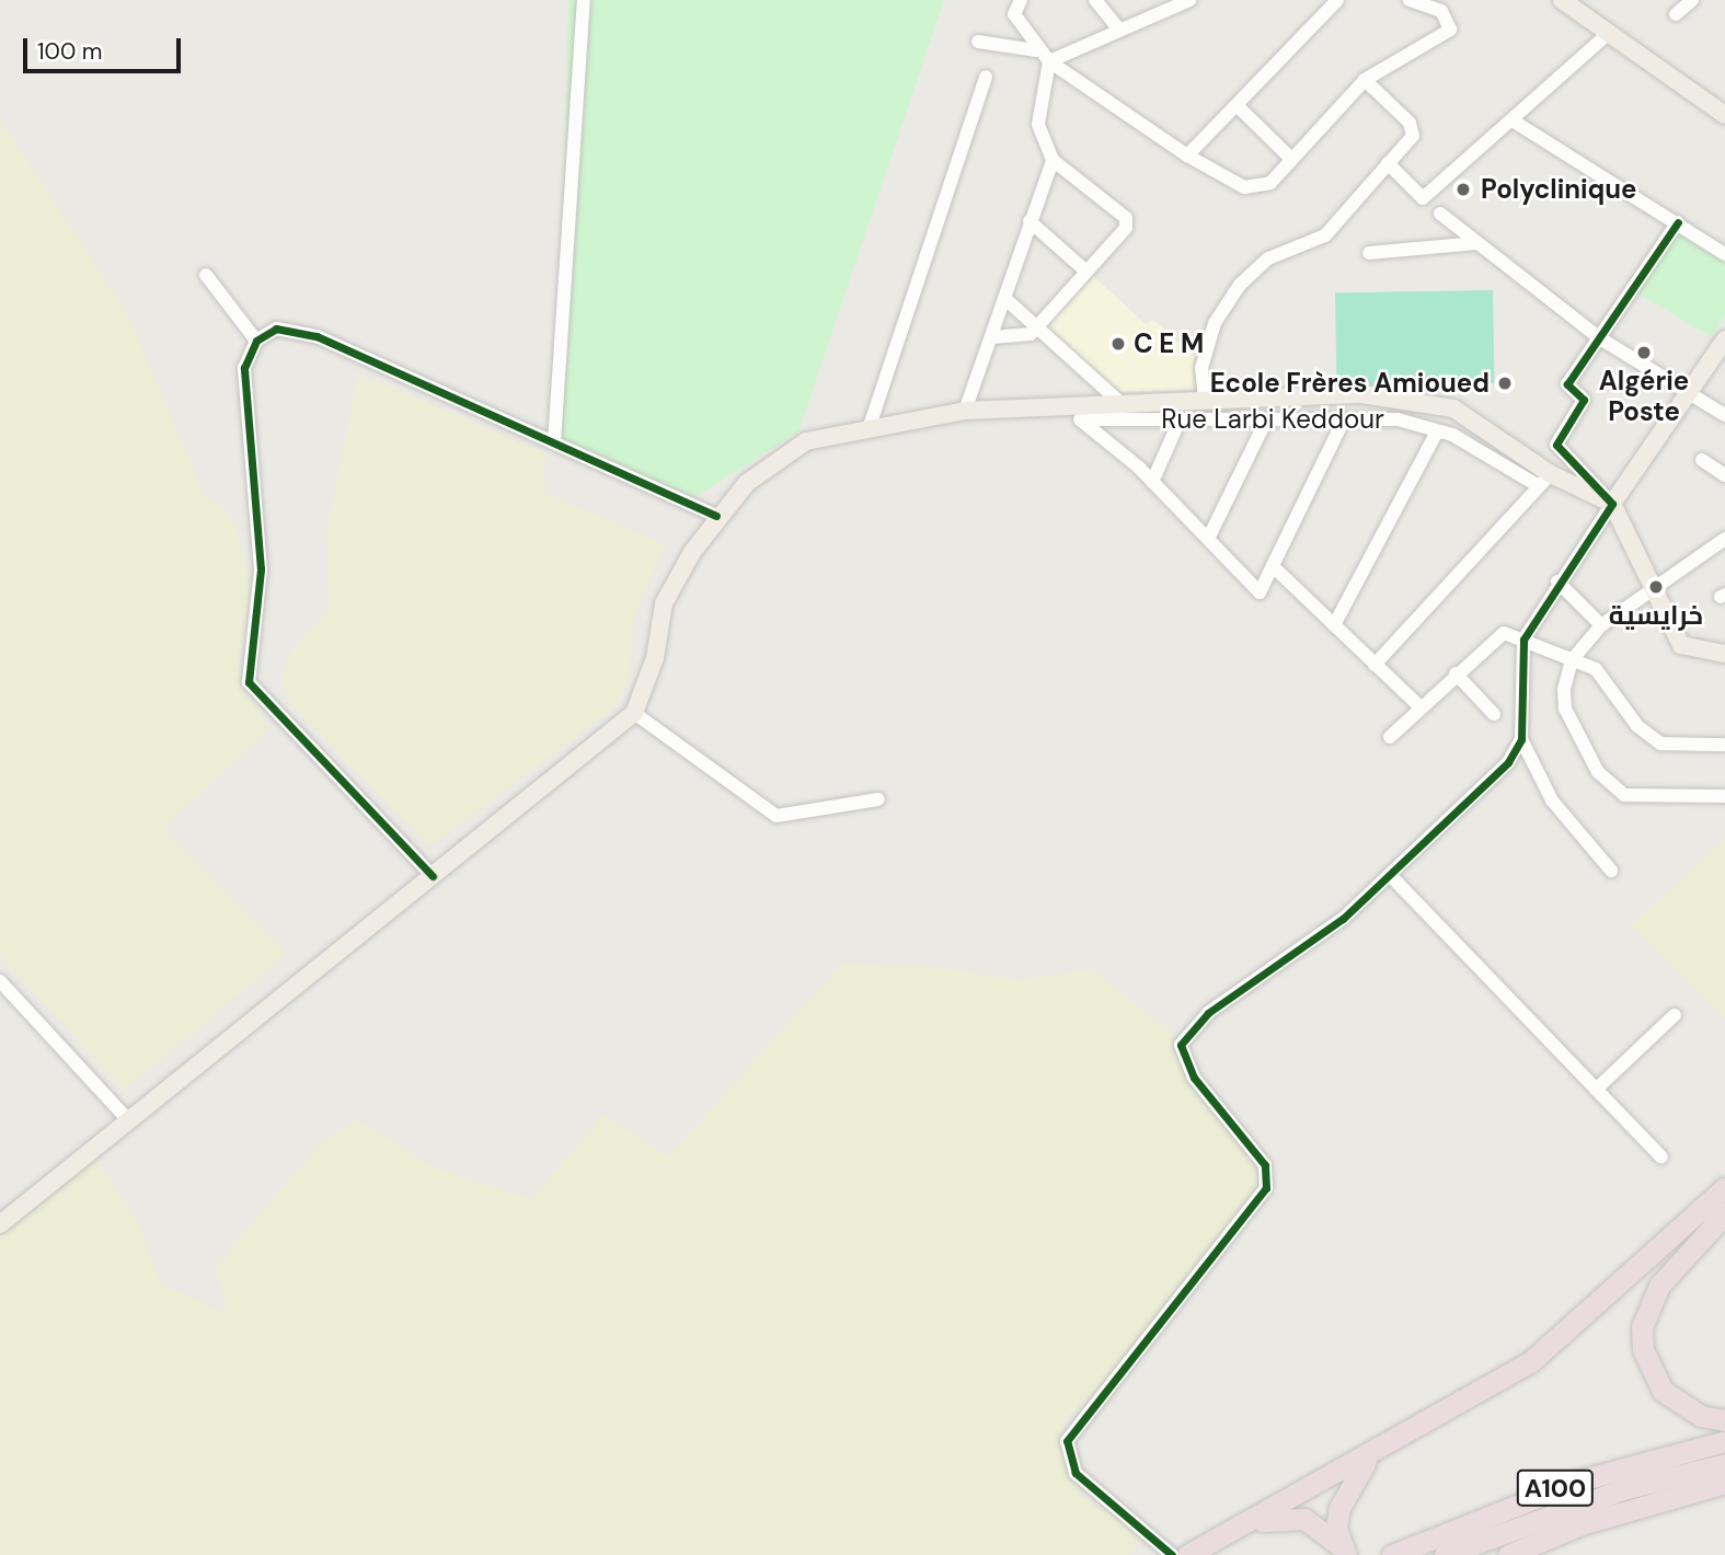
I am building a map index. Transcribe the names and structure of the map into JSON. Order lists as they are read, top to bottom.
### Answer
{
  "streets": {
    "highway": ["A100"],
    "street": ["Rue Larbi Keddour"]
  },
  "places": [
    "Polyclinique",
    "C E M",
    "Algérie Poste",
    "Ecole Frères Amioued",
    "خرايسية"
  ],
  "scale_bar": "100 m"
}
